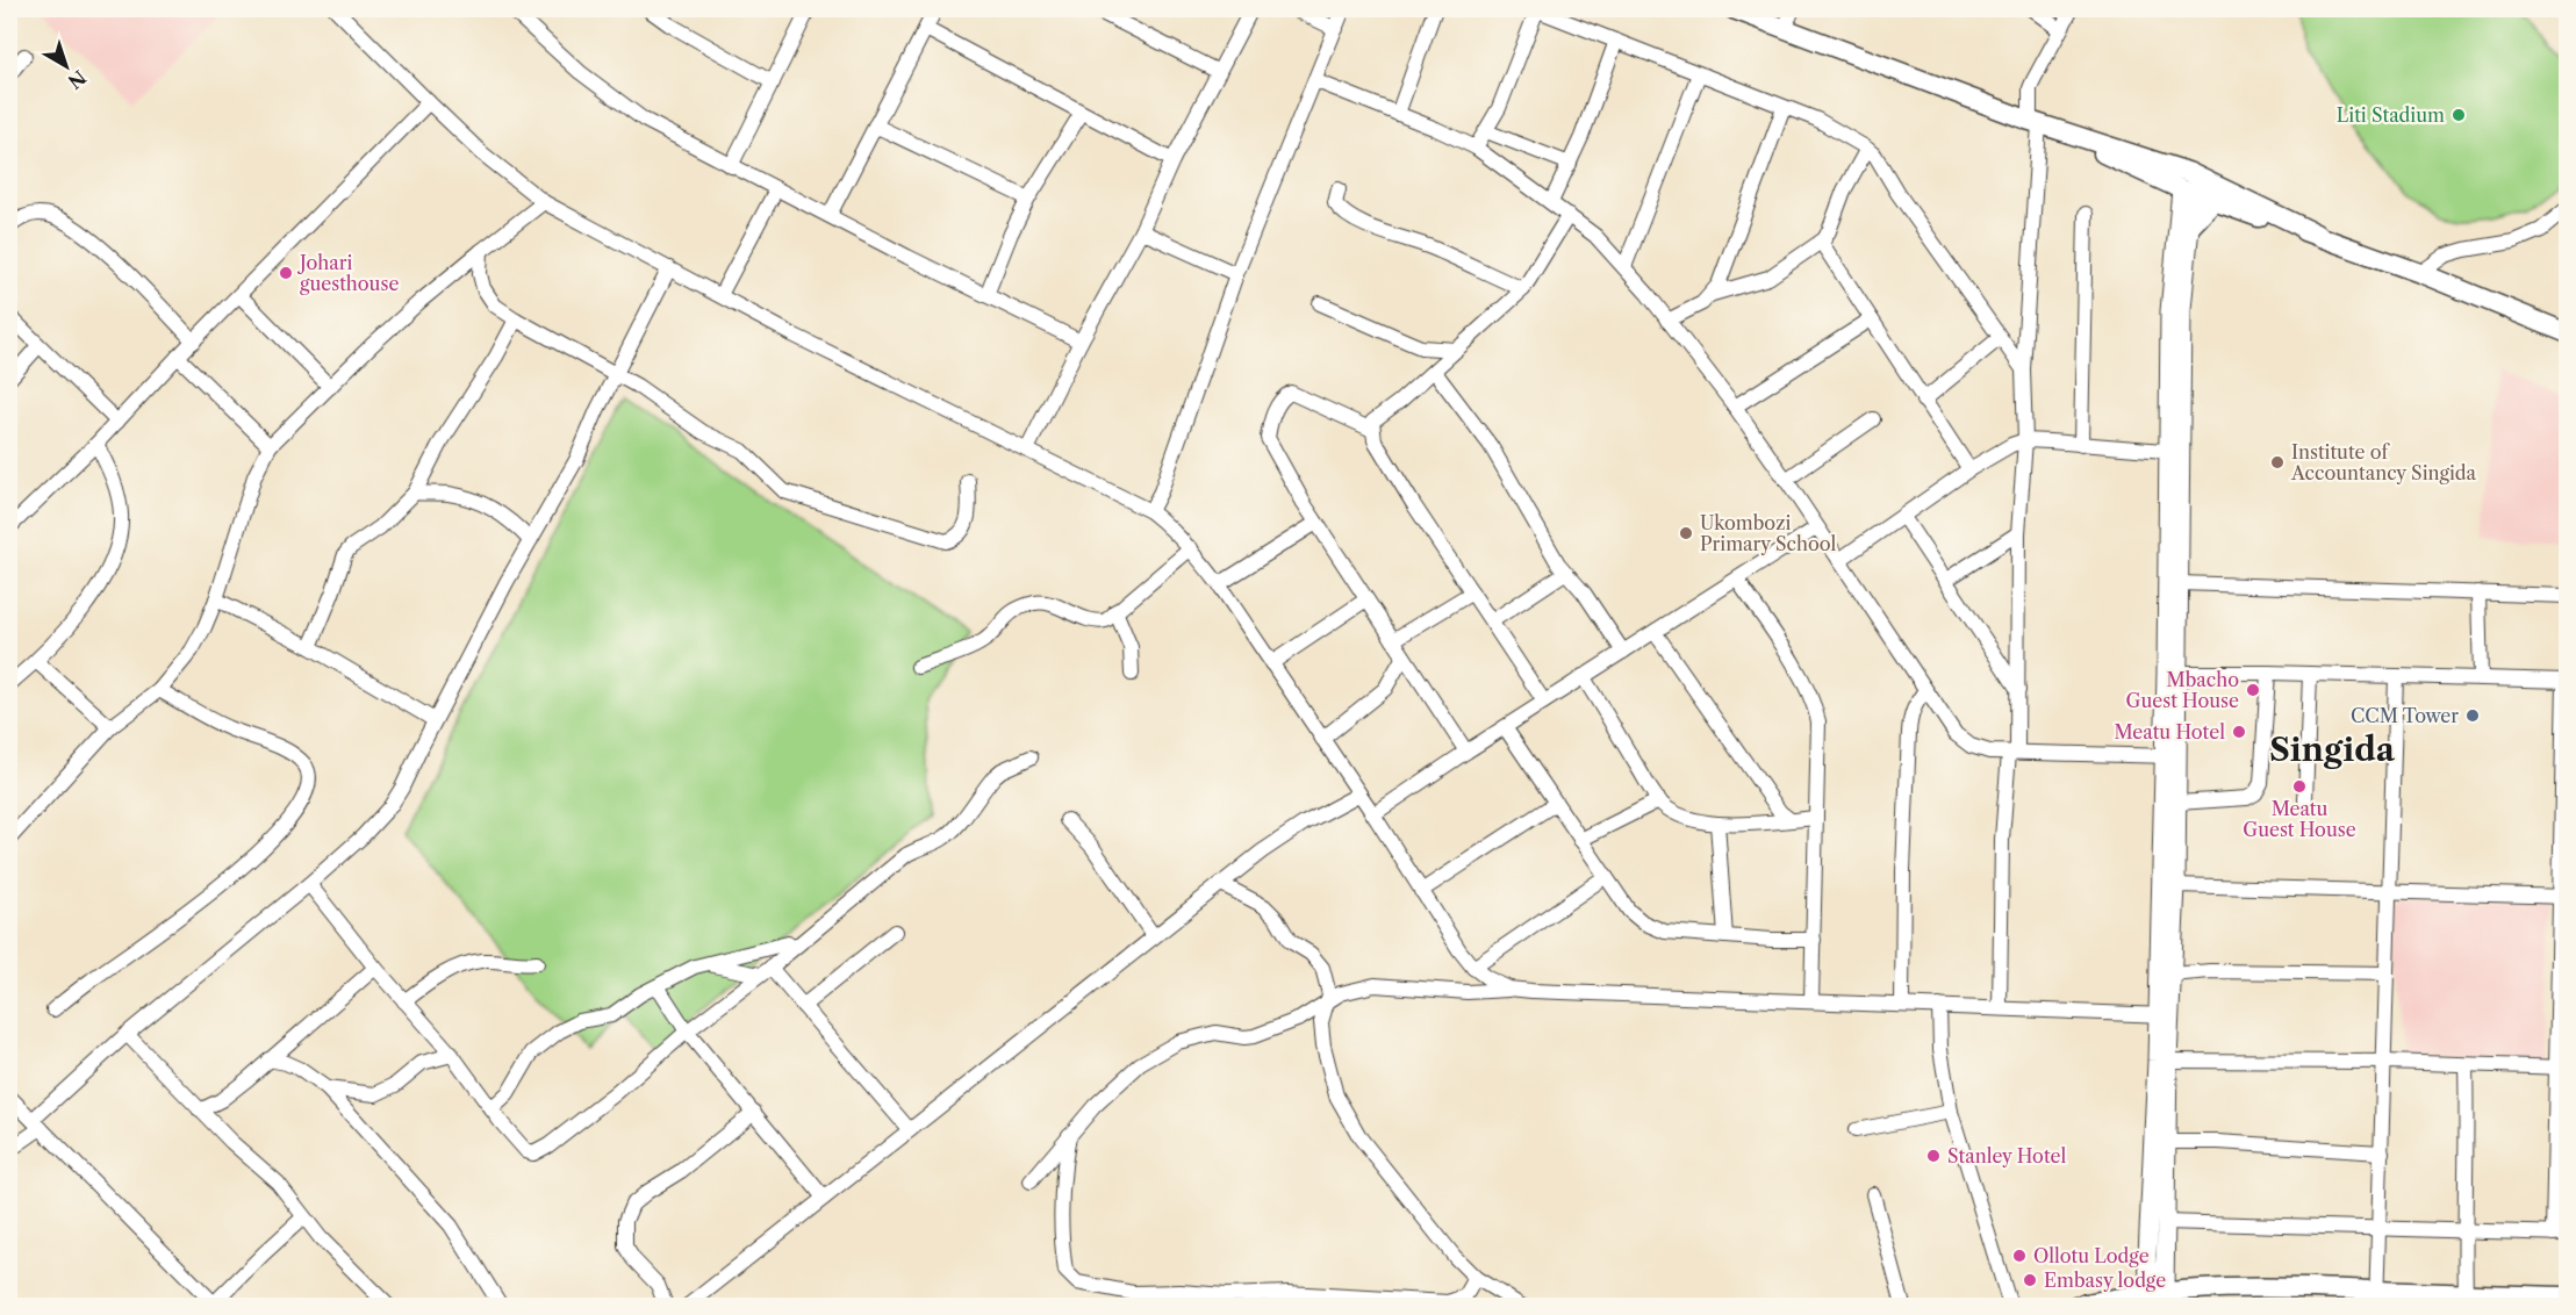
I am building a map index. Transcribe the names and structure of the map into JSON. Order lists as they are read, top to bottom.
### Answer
{
  "districts": ["Singida"],
  "places": [
    "Liti Stadium",
    "Johari guesthouse",
    "Institute of Accountancy Singida",
    "Ukombozi Primary School",
    "Mbacho Guest House",
    "CCM Tower",
    "Meatu Hotel",
    "Meatu Guest House",
    "Stanley Hotel",
    "Ollotu Lodge",
    "Embasy lodge"
  ],
  "north": "bottom right"
}
